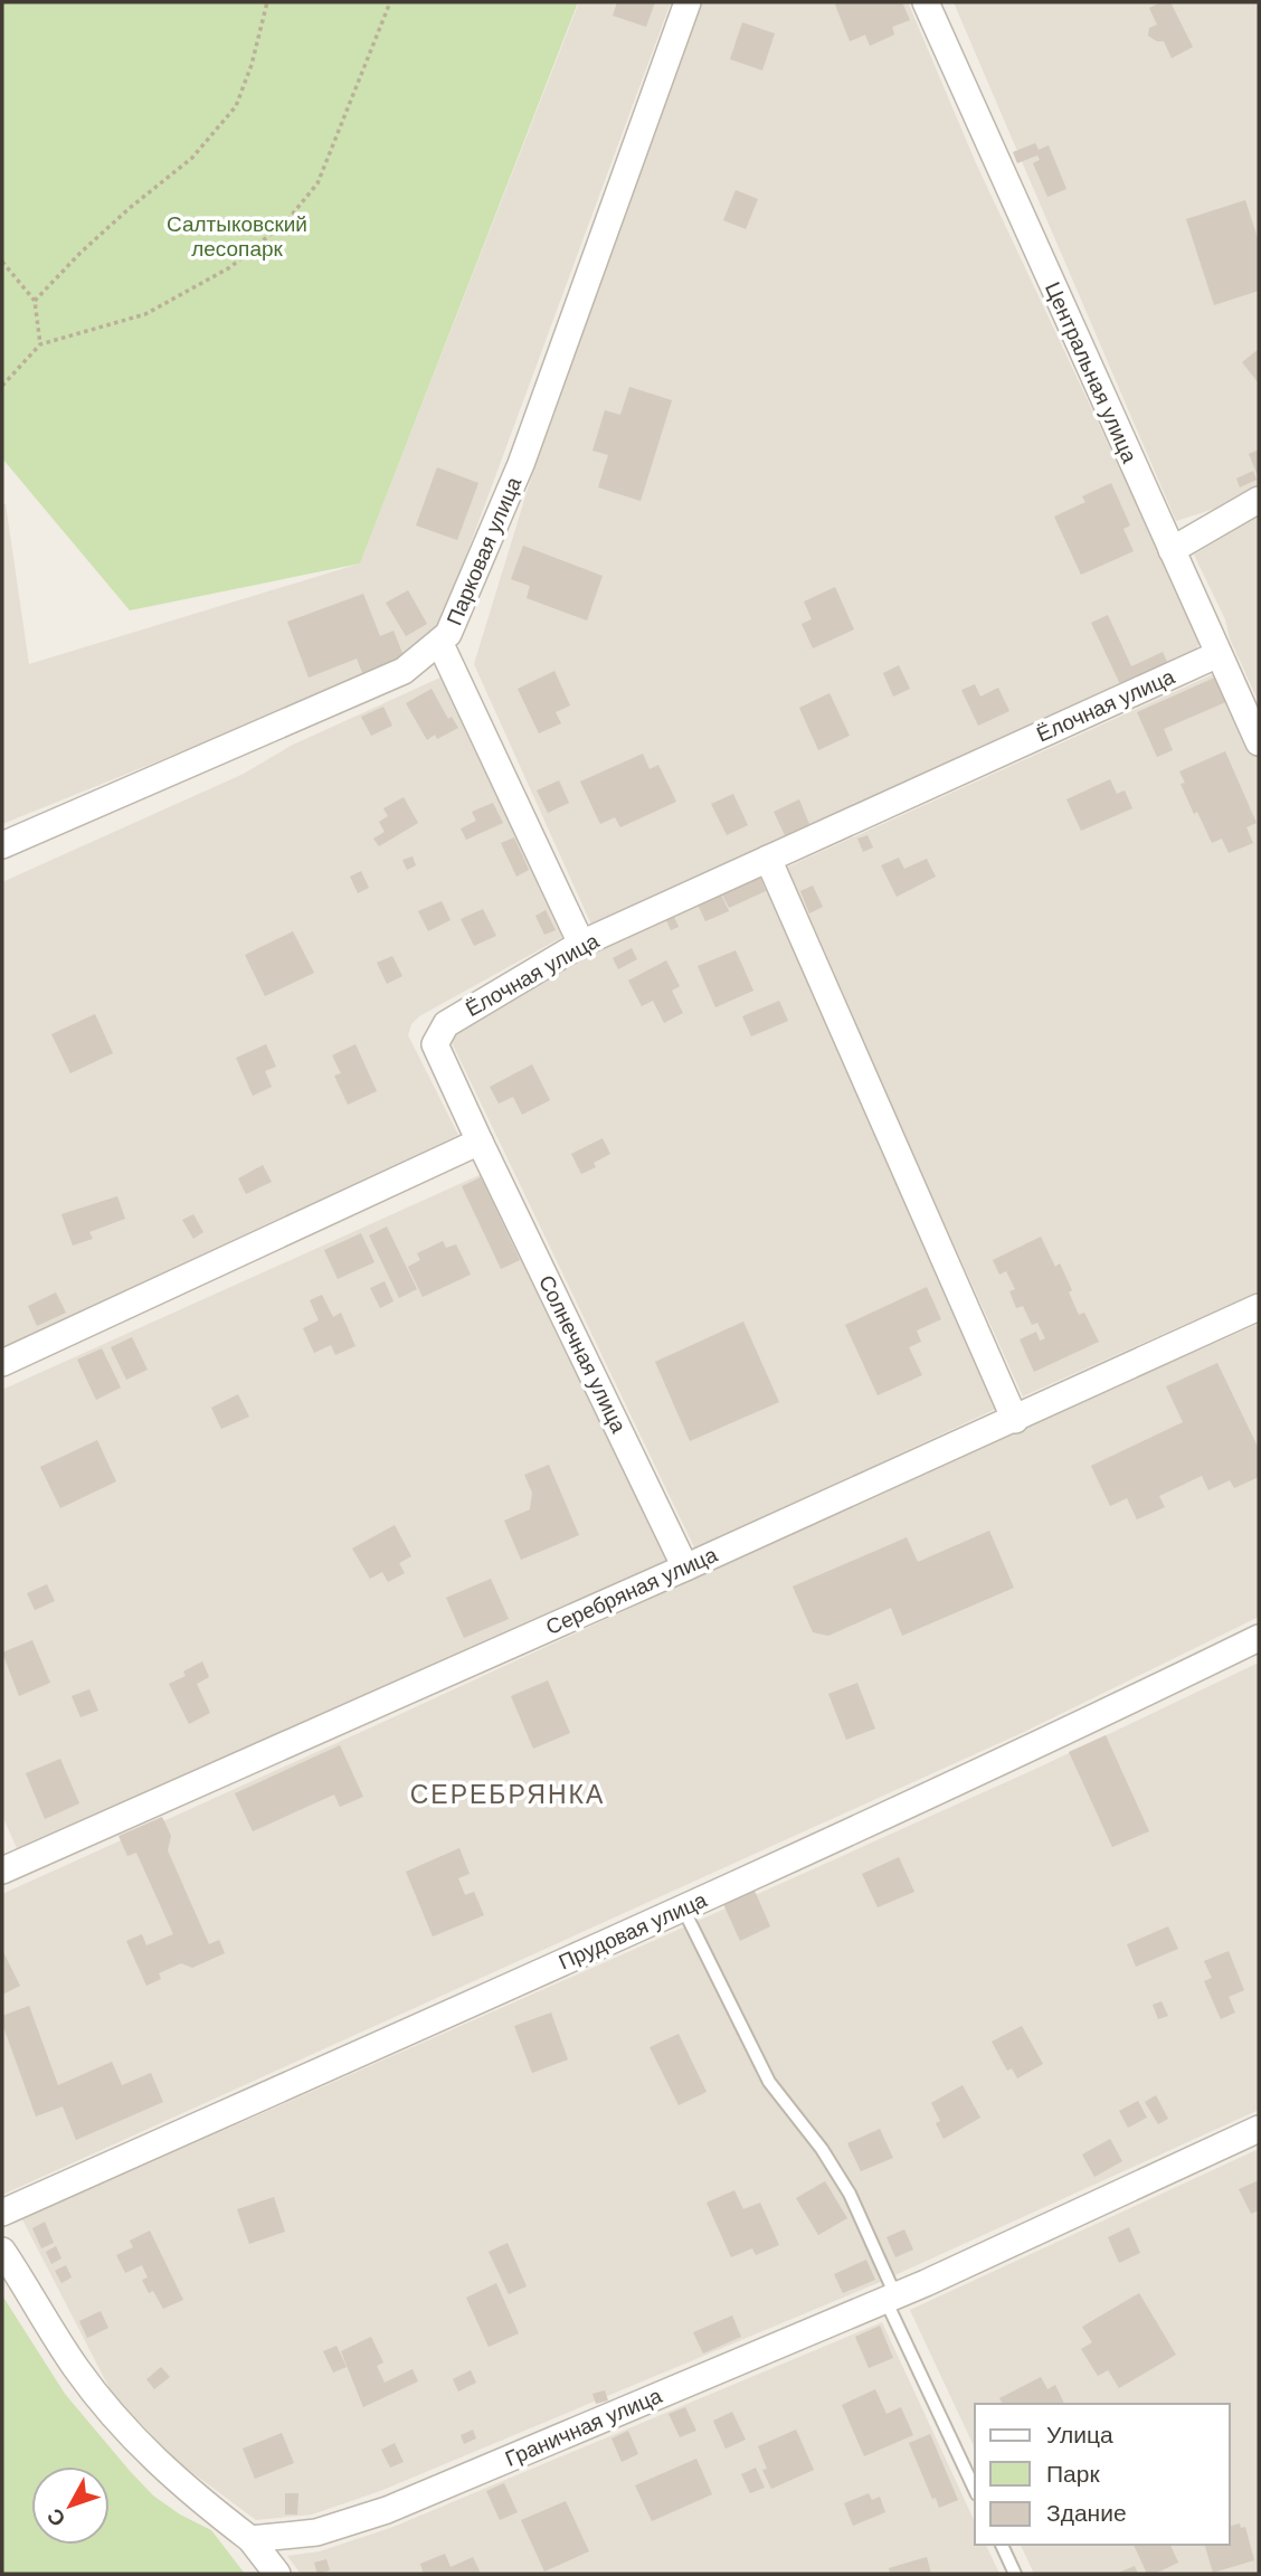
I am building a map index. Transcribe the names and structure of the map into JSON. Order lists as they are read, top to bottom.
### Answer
{
  "streets": {
    "street": [
      "Центральная улица",
      "Парковая улица",
      "Ёлочная улица",
      "Солнечная улица",
      "Серебряная улица",
      "Прудовая улица",
      "Граничная улица"
    ]
  },
  "crossings": [
    ["Центральная улица", "Ёлочная улица"],
    ["Ёлочная улица", "Солнечная улица"],
    ["Солнечная улица", "Серебряная улица"]
  ],
  "districts": ["СЕРЕБРЯНКА"],
  "parks": ["Салтыковский лесопарк"],
  "legend": ["Улица", "Парк", "Здание"],
  "north": "bottom left"
}
